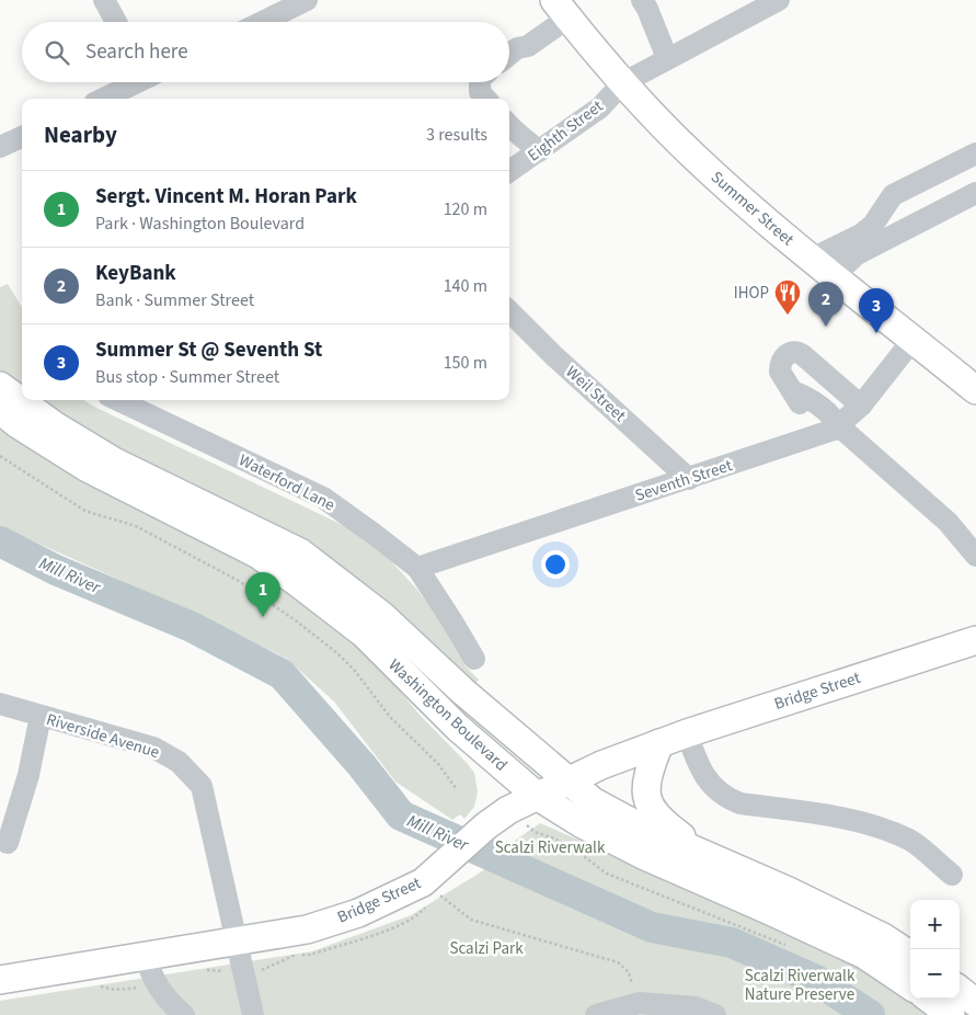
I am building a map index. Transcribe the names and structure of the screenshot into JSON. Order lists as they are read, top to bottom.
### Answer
{
  "streets": {
    "main road": ["Summer Street", "Bridge Street", "Washington Boulevard"],
    "street": [
      "Eighth Street",
      "Weil Street",
      "Seventh Street",
      "Waterford Lane",
      "Riverside Avenue"
    ]
  },
  "crossings": [
    ["Eighth Street", "Summer Street"],
    ["Summer Street", "Seventh Street"],
    ["Weil Street", "Seventh Street"],
    ["Seventh Street", "Waterford Lane"],
    ["Bridge Street", "Washington Boulevard"],
    ["Bridge Street", "Riverside Avenue"]
  ],
  "water": ["Mill River"],
  "parks": ["Scalzi Riverwalk", "Scalzi Park", "Scalzi Riverwalk Nature Preserve"],
  "places": {
    "restaurant": ["IHOP"]
  },
  "page": {
    "search": "Search here",
    "heading": ["Nearby", "3 results"],
    "list": [
      {
        "mark": "1",
        "name": "Sergt. Vincent M. Horan Park",
        "note": "Park · Washington Boulevard",
        "value": "120 m"
      },
      {
        "mark": "2",
        "name": "KeyBank",
        "note": "Bank · Summer Street",
        "value": "140 m"
      },
      {
        "mark": "3",
        "name": "Summer St @ Seventh St",
        "note": "Bus stop · Summer Street",
        "value": "150 m"
      }
    ],
    "pins": ["2", "3", "1"],
    "map_buttons": ["+", "−"]
  }
}
